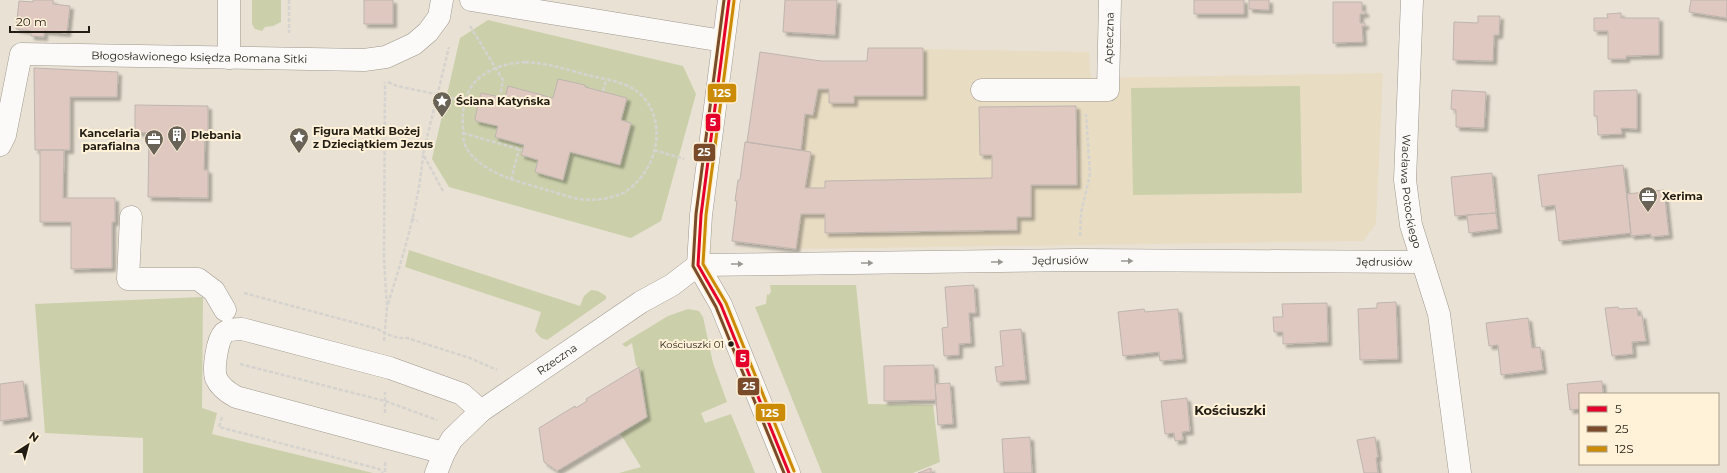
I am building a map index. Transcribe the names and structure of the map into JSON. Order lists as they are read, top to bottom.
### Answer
{
  "streets": {
    "street": [
      "Apteczna",
      "Błogosławionego księdza Romana Sitki",
      "Wacława Potockiego",
      "Jędrusiów",
      "Rzeczna"
    ]
  },
  "crossings": [
    ["Wacława Potockiego", "Jędrusiów"],
    ["Jędrusiów", "Rzeczna"]
  ],
  "one_way": ["Jędrusiów"],
  "districts": ["Kościuszki"],
  "places": {
    "place": ["Ściana Katyńska", "Figura Matki Bożej z Dzieciątkiem Jezus"],
    "building": ["Plebania"],
    "office": ["Kancelaria parafialna", "Xerima"],
    "other": ["Kościuszki 01"]
  },
  "lines": ["transit line 5", "transit line 25", "transit line 12S"],
  "legend": ["5", "25", "12S"],
  "scale_bar": "20 m",
  "north": "top right"
}
